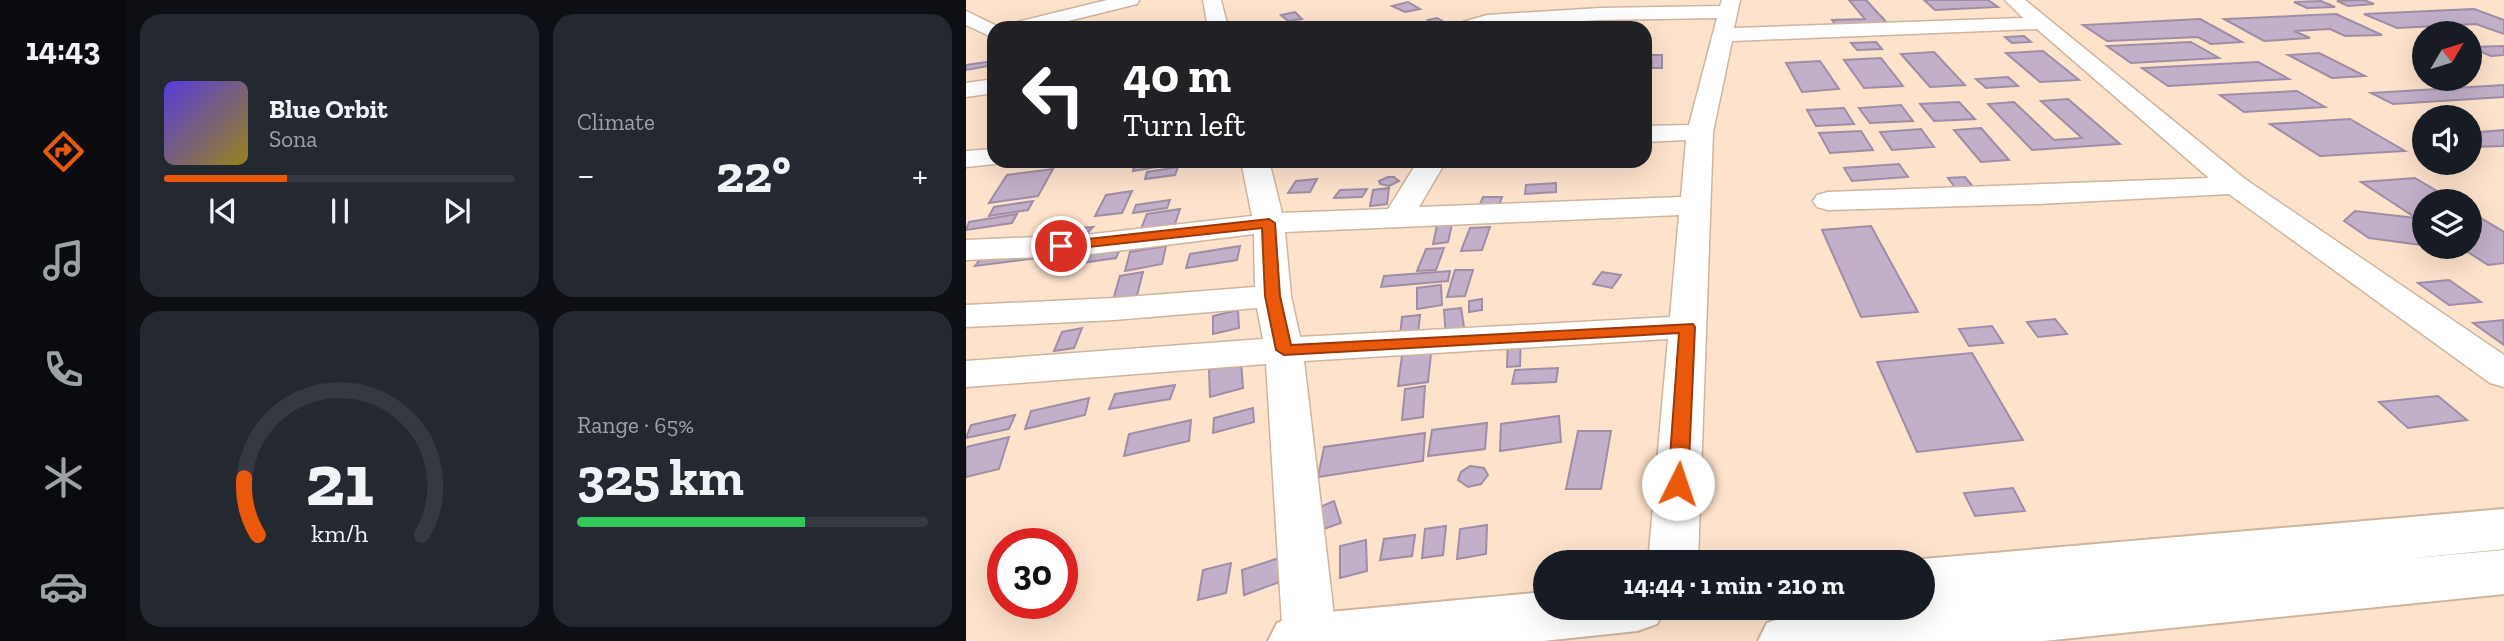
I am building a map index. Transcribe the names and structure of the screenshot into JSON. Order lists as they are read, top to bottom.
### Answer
{
  "north": "top right",
  "page": {
    "tabs": "14:43",
    "tile": [
      "Climate",
      ["Range · 65%", "325 km"]
    ],
    "turn": ["40 m", "Turn left"],
    "song": ["Blue Orbit", "Sona"],
    "heat": ["−", "22°", "+"],
    "limit": "30",
    "trip": "14:44 · 1 min · 210 m",
    "gauge": ["21", "km/h"]
  }
}
